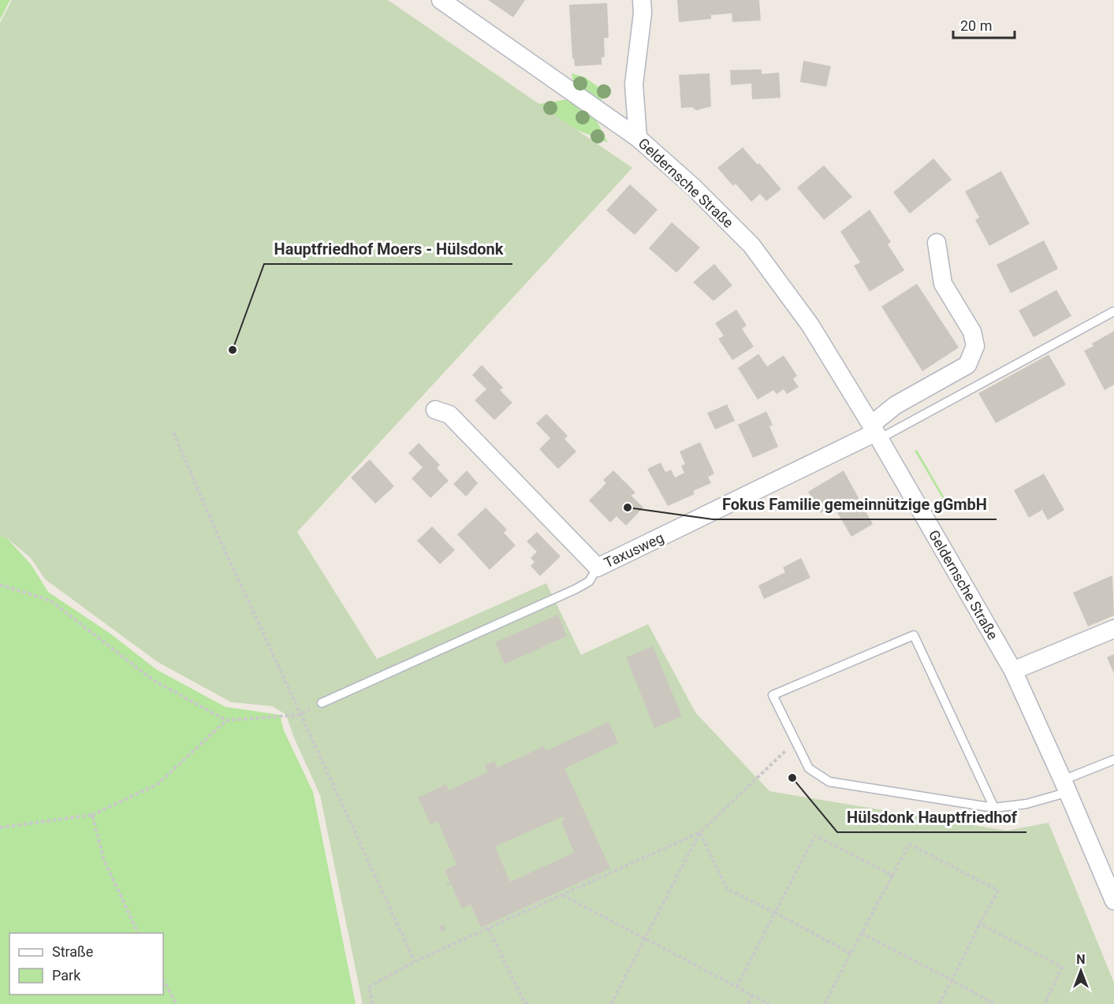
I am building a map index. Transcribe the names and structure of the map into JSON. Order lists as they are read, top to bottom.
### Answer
{
  "streets": {
    "street": ["Geldernsche Straße", "Taxusweg"]
  },
  "crossings": [
    ["Geldernsche Straße", "Taxusweg"]
  ],
  "places": ["Hauptfriedhof Moers - Hülsdonk", "Fokus Familie gemeinnützige gGmbH", "Hülsdonk Hauptfriedhof"],
  "legend": ["Straße", "Park"],
  "scale_bar": "20 m",
  "north": "top"
}
